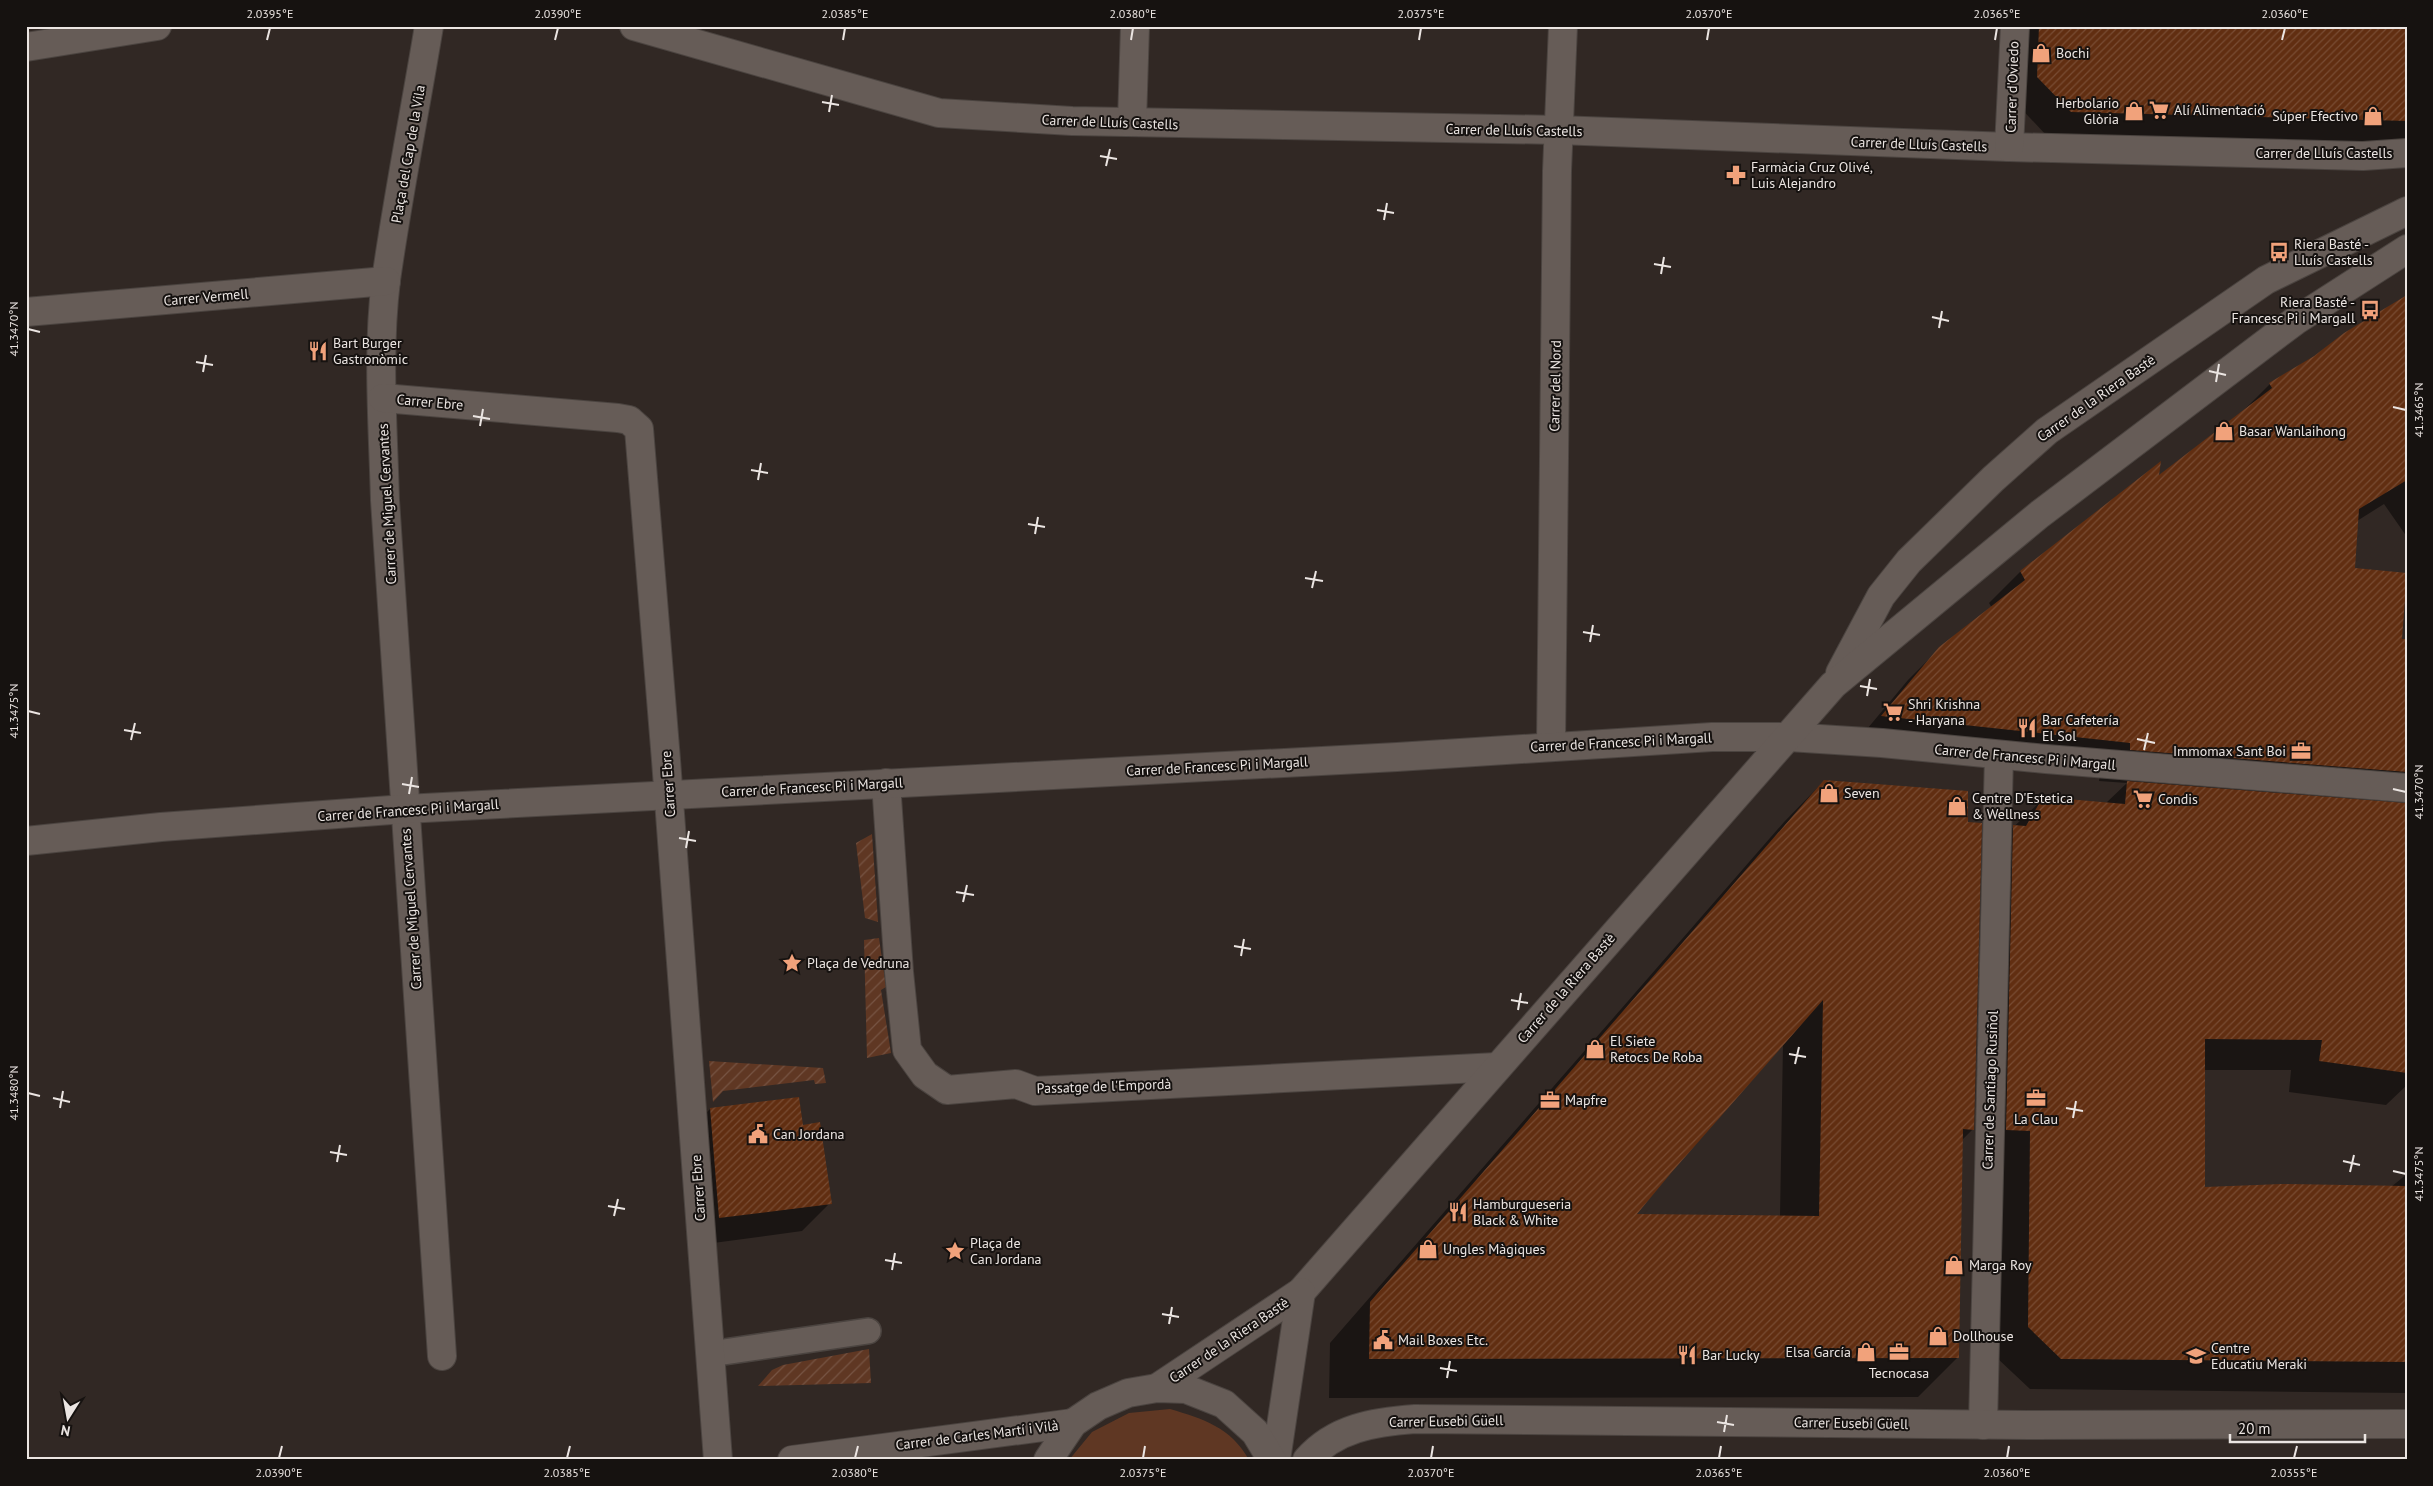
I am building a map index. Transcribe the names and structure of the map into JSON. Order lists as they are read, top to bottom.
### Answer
{
  "streets": {
    "street": [
      "Carrer d'Oviedo",
      "Carrer de Lluís Castells",
      "Plaça del Cap de la Vila",
      "Carrer Vermell",
      "Carrer del Nord",
      "Carrer de la Riera Bastè",
      "Carrer Ebre",
      "Carrer de Miguel Cervantes",
      "Carrer de Francesc Pi i Margall",
      "Passatge de l'Empordà",
      "Carrer de Santiago Rusiñol",
      "Carrer Eusebi Güell",
      "Carrer de Carles Martí i Vilà"
    ]
  },
  "crossings": [
    ["Carrer d'Oviedo", "Carrer de Lluís Castells"],
    ["Carrer de Lluís Castells", "Carrer del Nord"],
    ["Plaça del Cap de la Vila", "Carrer Vermell"],
    ["Plaça del Cap de la Vila", "Carrer de Miguel Cervantes"],
    ["Carrer Vermell", "Carrer de Miguel Cervantes"],
    ["Carrer del Nord", "Carrer de Francesc Pi i Margall"],
    ["Carrer de la Riera Bastè", "Carrer de Francesc Pi i Margall"],
    ["Carrer de la Riera Bastè", "Passatge de l'Empordà"],
    ["Carrer Ebre", "Carrer de Miguel Cervantes"],
    ["Carrer Ebre", "Carrer de Francesc Pi i Margall"],
    ["Carrer de Miguel Cervantes", "Carrer de Francesc Pi i Margall"],
    ["Carrer de Francesc Pi i Margall", "Passatge de l'Empordà"],
    ["Carrer de Francesc Pi i Margall", "Carrer de Santiago Rusiñol"],
    ["Carrer de Santiago Rusiñol", "Carrer Eusebi Güell"]
  ],
  "places": {
    "shop": [
      "Bochi",
      "Herbolario Glòria",
      "Súper Efectivo",
      "Basar Wanlaihong",
      "Seven",
      "Centre D'Estetica & Wellness",
      "El Siete Retocs De Roba",
      "Ungles Màgiques",
      "Marga Roy",
      "Dollhouse",
      "Elsa García"
    ],
    "supermarket": ["Alí Alimentació", "Shri Krishna - Haryana", "Condis"],
    "pharmacy": ["Farmàcia Cruz Olivé, Luis Alejandro"],
    "bus stop": ["Riera Basté - Lluís Castells", "Riera Basté - Francesc Pi i Margall"],
    "restaurant": [
      "Bart Burger Gastronòmic",
      "Bar Cafetería El Sol",
      "Hamburgueseria Black & White",
      "Bar Lucky"
    ],
    "office": [
      "Immomax Sant Boi",
      "La Clau",
      "Mapfre",
      "Tecnocasa"
    ],
    "place": ["Plaça de Vedruna", "Plaça de Can Jordana"],
    "public building": ["Can Jordana", "Mail Boxes Etc."],
    "school or university": ["Centre Educatiu Meraki"]
  },
  "scale_bar": "20 m",
  "north": "bottom",
  "coordinates": [
    "2.0395°E",
    "2.0390°E",
    "2.0385°E",
    "2.0380°E",
    "2.0375°E",
    "2.0370°E",
    "2.0365°E",
    "2.0360°E",
    "41.3470°N",
    "41.3465°N",
    "41.3475°N",
    "41.3480°N",
    "2.0355°E"
  ]
}
